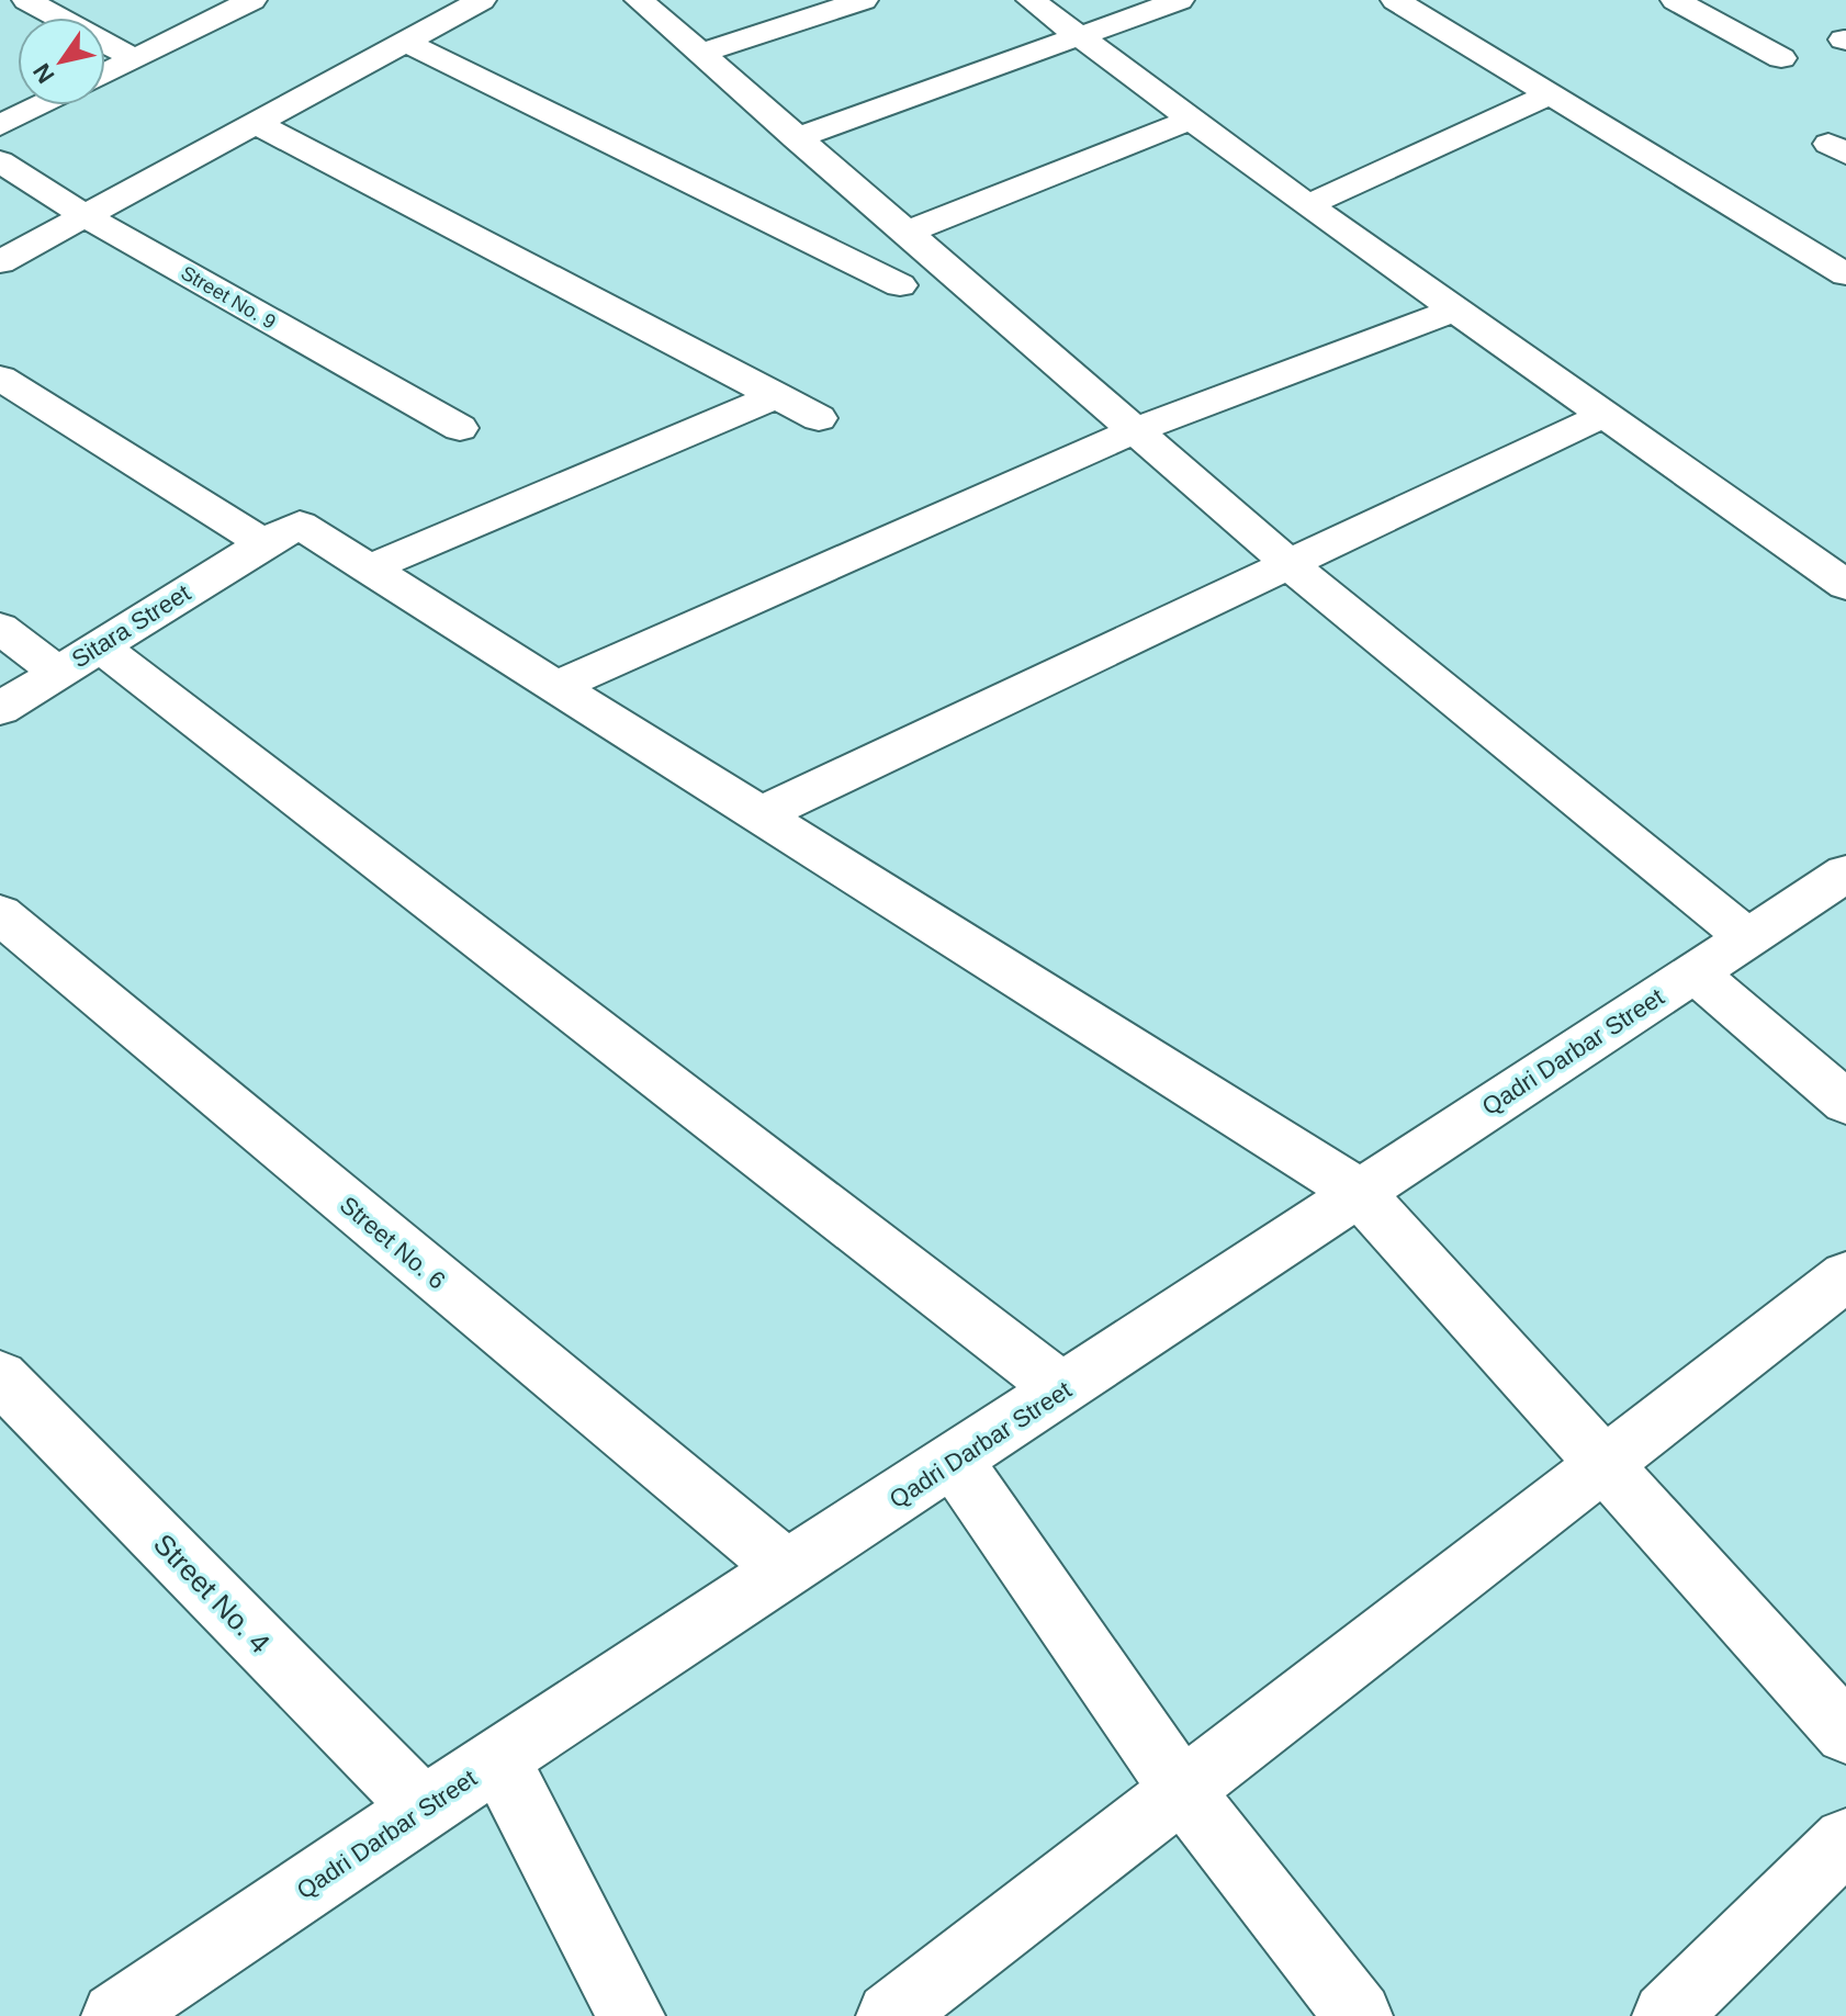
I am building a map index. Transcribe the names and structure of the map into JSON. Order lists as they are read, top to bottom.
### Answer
{
  "streets": {
    "street": [
      "Street No. 9",
      "Sitara Street",
      "Qadri Darbar Street",
      "Street No. 6",
      "Street No. 4"
    ]
  },
  "crossings": [
    ["Qadri Darbar Street", "Street No. 6"],
    ["Qadri Darbar Street", "Street No. 4"]
  ],
  "north": "bottom left"
}
